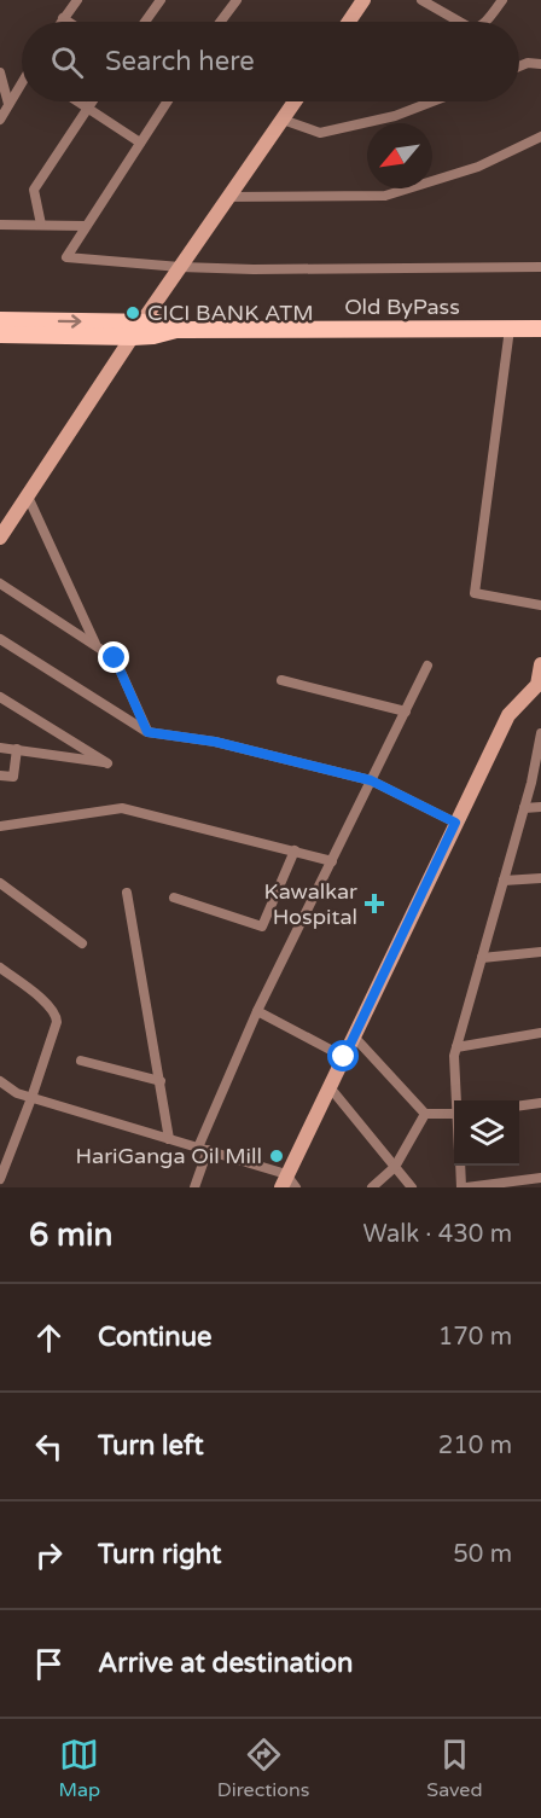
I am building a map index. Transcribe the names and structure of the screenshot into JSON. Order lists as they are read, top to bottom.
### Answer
{
  "streets": {
    "main road": ["Old ByPass"]
  },
  "places": {
    "other": ["CICI BANK ATM", "HariGanga Oil Mill"],
    "health": ["Kawalkar Hospital"]
  },
  "north": "bottom left",
  "page": {
    "search": "Search here",
    "heading": ["6 min", "Walk · 430 m"],
    "list": [
      ["Continue", "170 m"],
      ["Turn left", "210 m"],
      ["Turn right", "50 m"],
      "Arrive at destination"
    ],
    "nav": ["Map", "Directions", "Saved"]
  }
}
